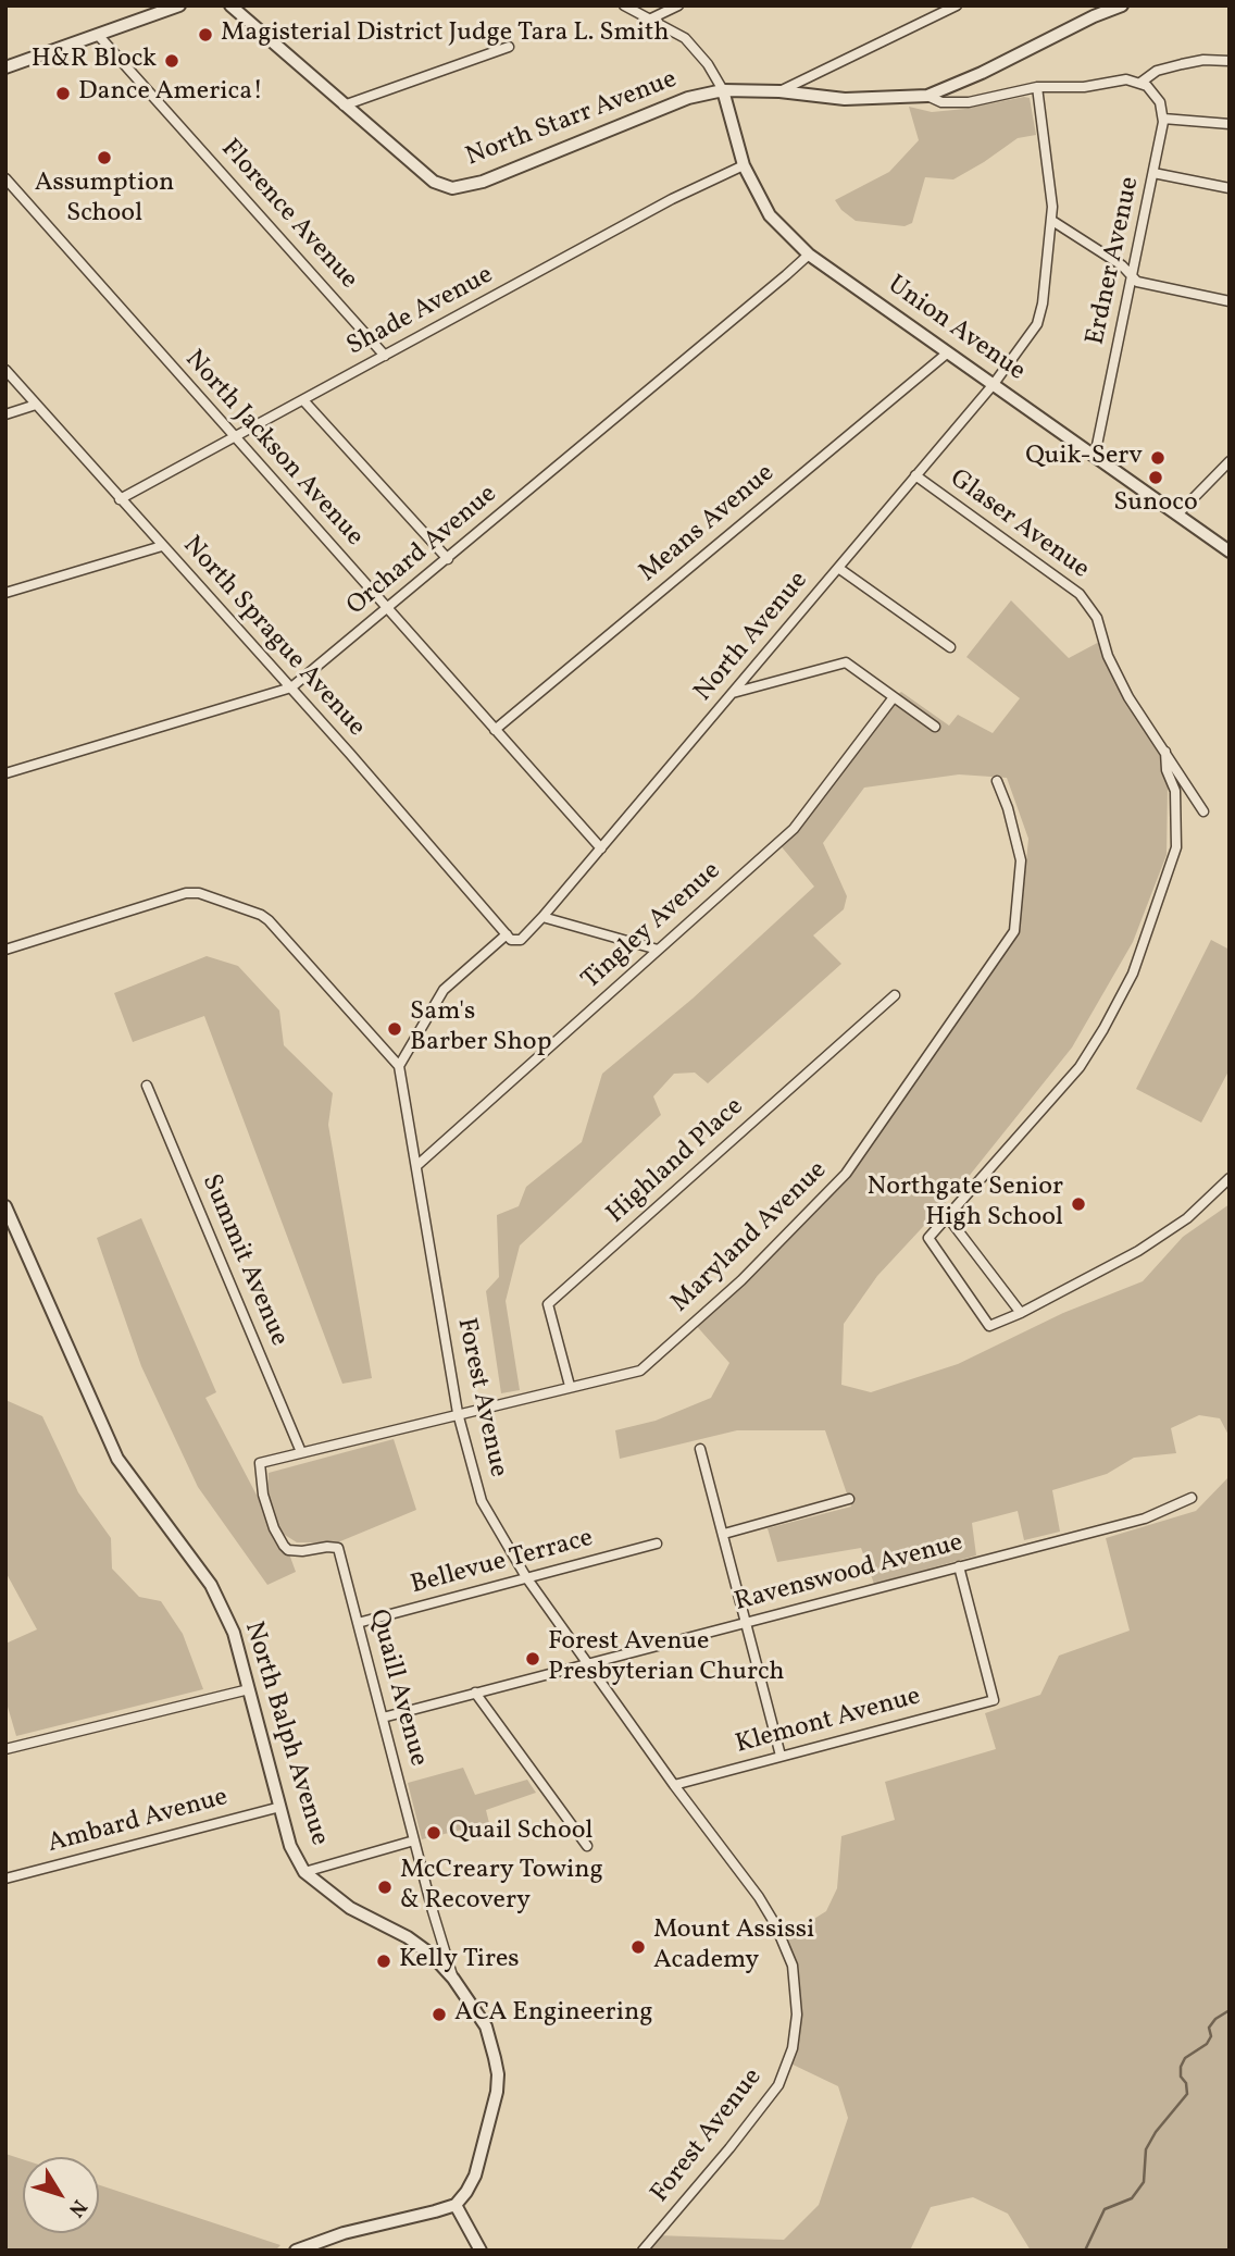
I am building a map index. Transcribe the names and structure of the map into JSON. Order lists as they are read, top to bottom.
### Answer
{
  "streets": {
    "street": [
      "North Starr Avenue",
      "Florence Avenue",
      "Erdner Avenue",
      "Shade Avenue",
      "Union Avenue",
      "North Jackson Avenue",
      "Means Avenue",
      "Glaser Avenue",
      "Orchard Avenue",
      "North Sprague Avenue",
      "North Avenue",
      "Tingley Avenue",
      "Highland Place",
      "Maryland Avenue",
      "Summit Avenue",
      "Forest Avenue",
      "Bellevue Terrace",
      "Ravenswood Avenue",
      "Quaill Avenue",
      "Klemont Avenue",
      "North Balph Avenue",
      "Ambard Avenue"
    ]
  },
  "crossings": [
    ["North Starr Avenue", "Union Avenue"],
    ["Florence Avenue", "Shade Avenue"],
    ["Erdner Avenue", "Union Avenue"],
    ["Shade Avenue", "Union Avenue"],
    ["Shade Avenue", "North Jackson Avenue"],
    ["Shade Avenue", "North Sprague Avenue"],
    ["Union Avenue", "Means Avenue"],
    ["Union Avenue", "Orchard Avenue"],
    ["Union Avenue", "North Avenue"],
    ["North Jackson Avenue", "Means Avenue"],
    ["North Jackson Avenue", "Orchard Avenue"],
    ["North Jackson Avenue", "North Avenue"],
    ["Glaser Avenue", "North Avenue"],
    ["Orchard Avenue", "North Sprague Avenue"],
    ["North Sprague Avenue", "North Avenue"],
    ["Tingley Avenue", "Forest Avenue"],
    ["Highland Place", "Maryland Avenue"],
    ["Maryland Avenue", "Summit Avenue"],
    ["Maryland Avenue", "Forest Avenue"],
    ["Maryland Avenue", "Quaill Avenue"],
    ["Forest Avenue", "Bellevue Terrace"],
    ["Forest Avenue", "Ravenswood Avenue"],
    ["Forest Avenue", "Klemont Avenue"],
    ["Bellevue Terrace", "Quaill Avenue"],
    ["Ravenswood Avenue", "Quaill Avenue"],
    ["Ravenswood Avenue", "Klemont Avenue"],
    ["Quaill Avenue", "North Balph Avenue"],
    ["North Balph Avenue", "Ambard Avenue"]
  ],
  "places": [
    "Magisterial District Judge Tara L. Smith",
    "H&R Block",
    "Dance America!",
    "Assumption School",
    "Quik-Serv",
    "Sunoco",
    "Sam's Barber Shop",
    "Northgate Senior High School",
    "Forest Avenue Presbyterian Church",
    "Quail School",
    "McCreary Towing & Recovery",
    "Mount Assissi Academy",
    "Kelly Tires",
    "ACA Engineering"
  ],
  "north": "bottom right"
}
